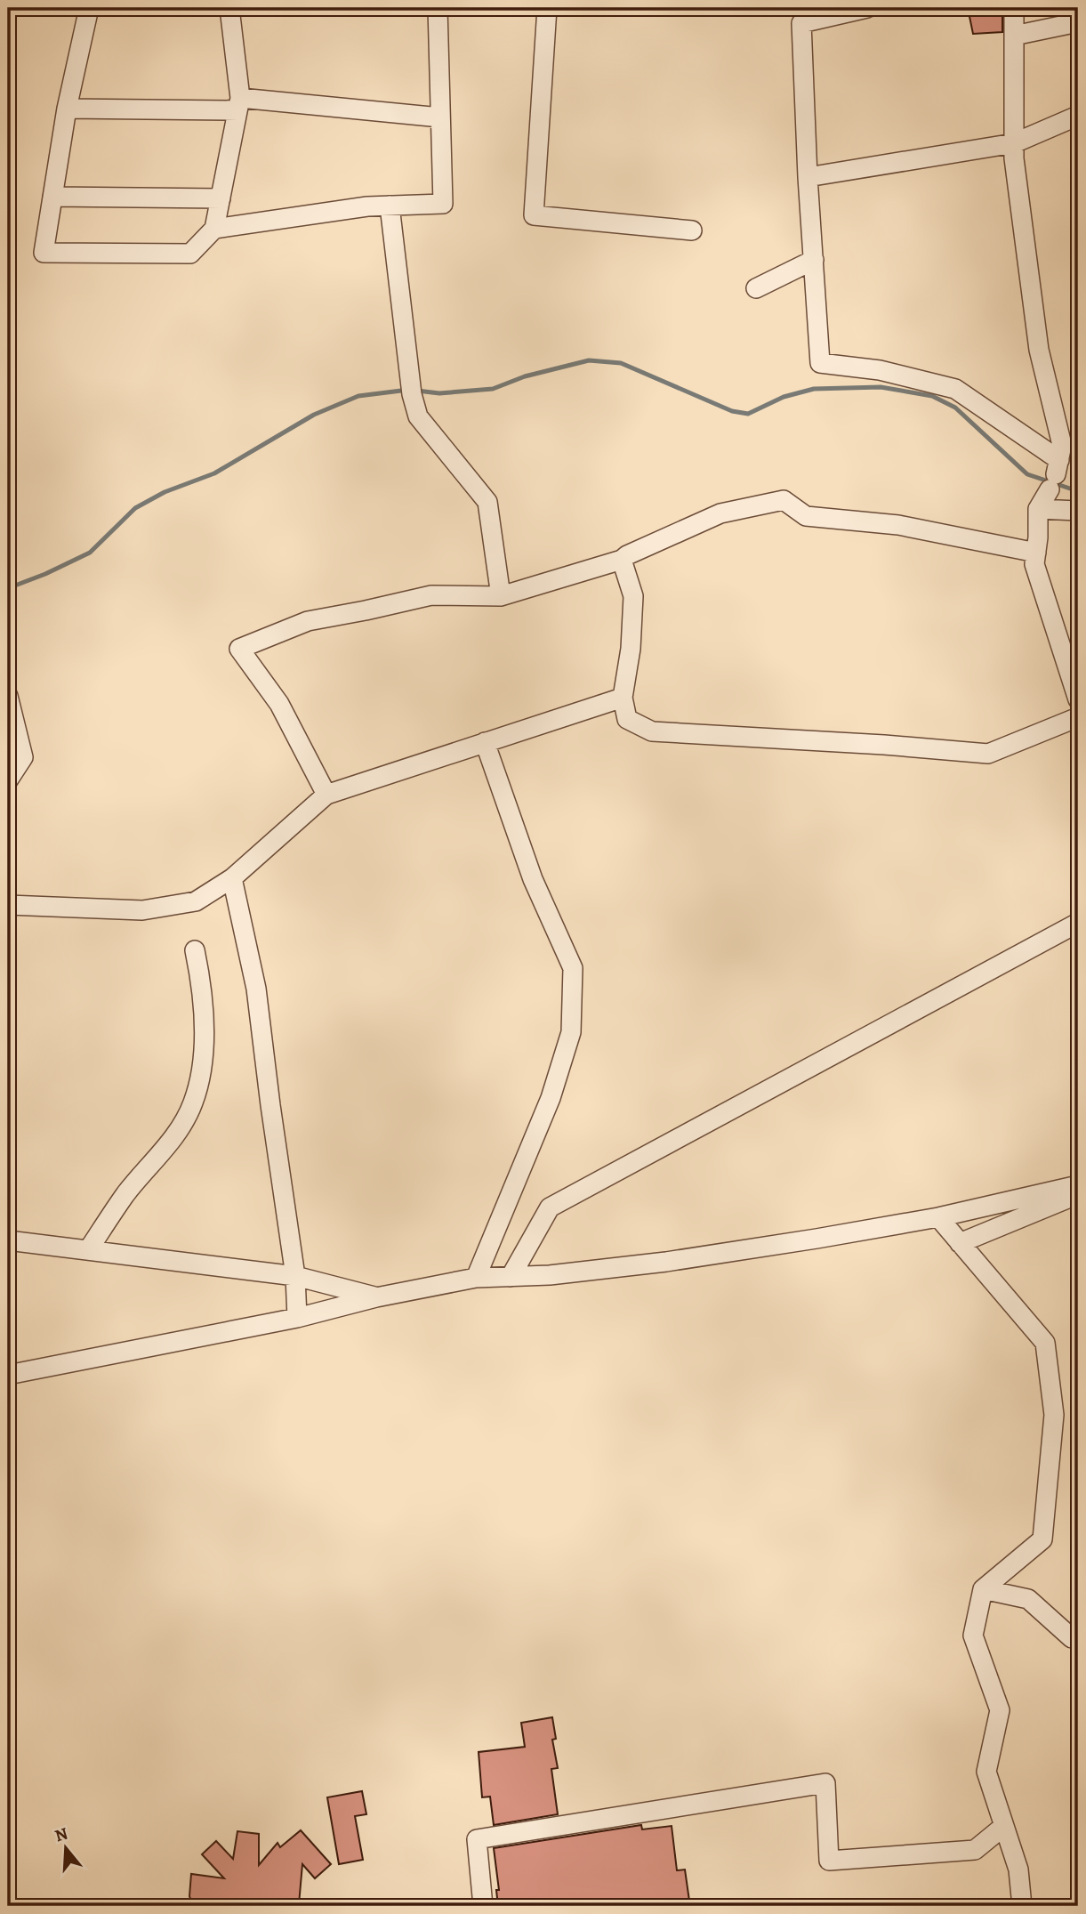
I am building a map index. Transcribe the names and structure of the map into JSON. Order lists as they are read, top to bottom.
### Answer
{
  "north": "top"
}
